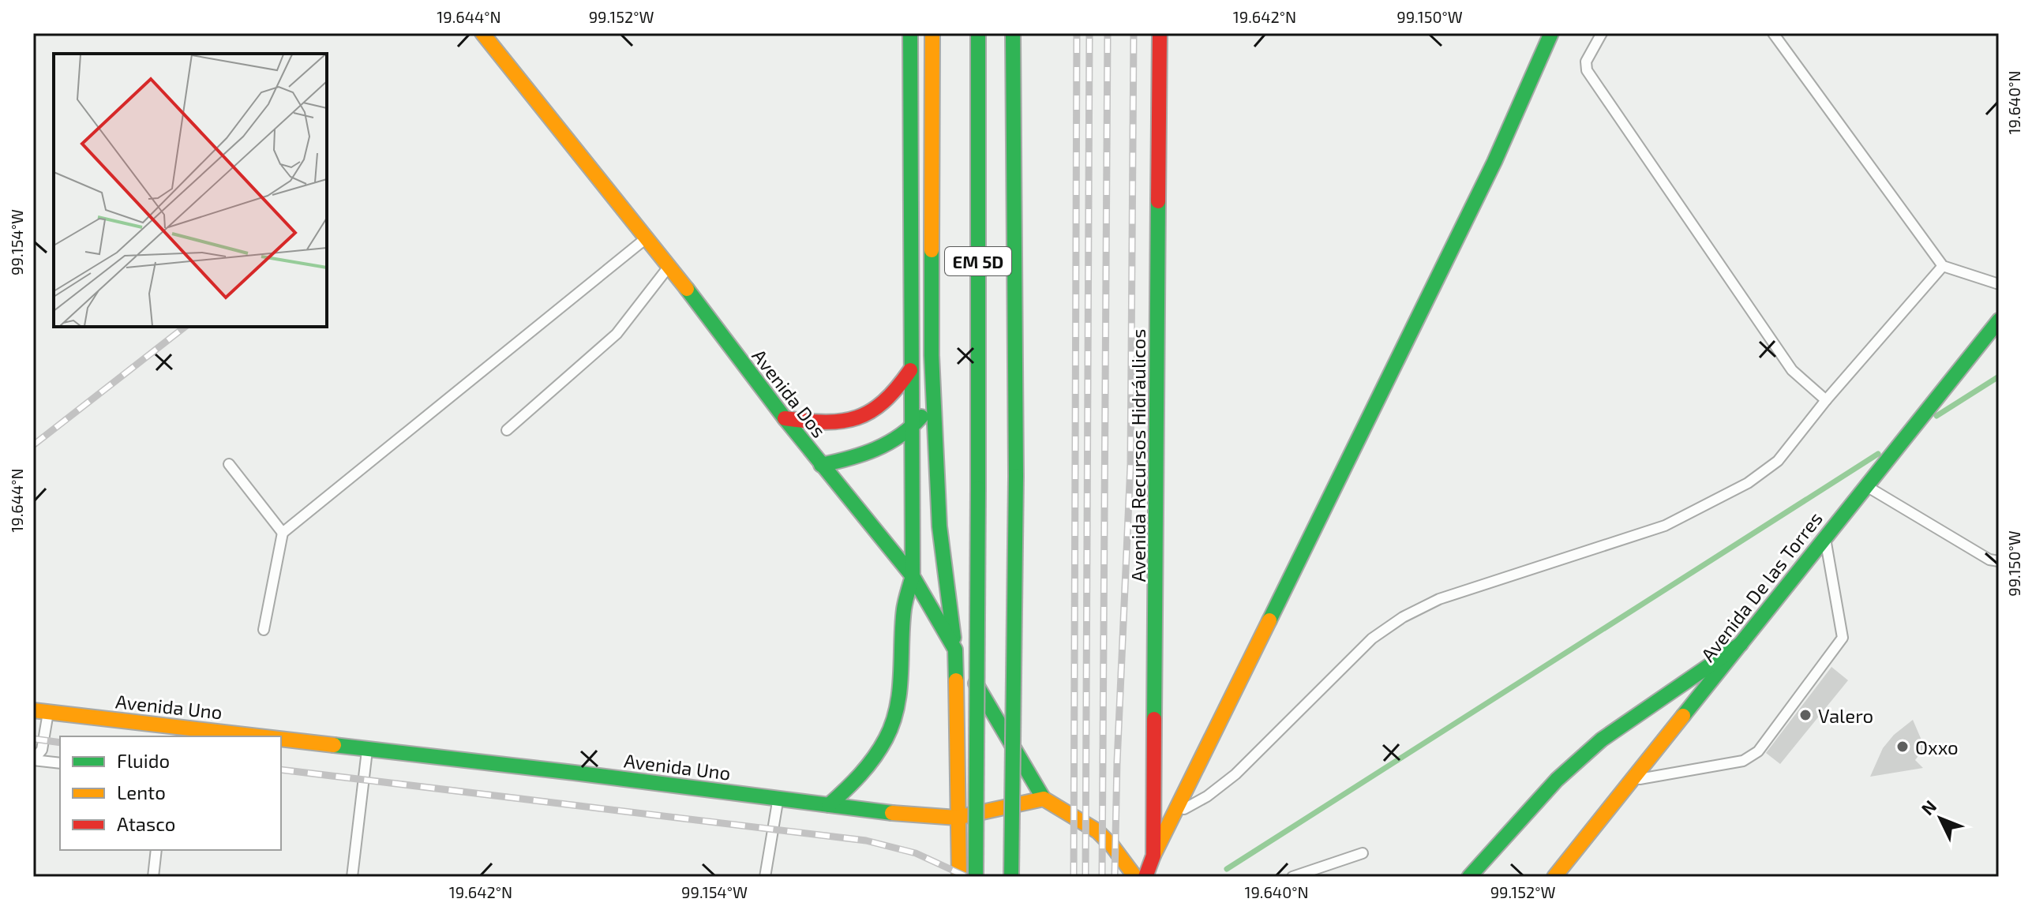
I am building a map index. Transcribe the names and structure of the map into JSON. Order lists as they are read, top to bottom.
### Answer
{
  "streets": {
    "main road": [
      "EM 5D",
      "Avenida Dos",
      "Avenida Recursos Hidráulicos",
      "Avenida De las Torres",
      "Avenida Uno"
    ]
  },
  "crossings": [
    ["Avenida Dos", "Avenida Uno"]
  ],
  "places": ["Valero", "Oxxo"],
  "legend": ["Fluido", "Lento", "Atasco"],
  "north": "top left",
  "coordinates": [
    "19.644°N",
    "99.152°W",
    "19.642°N",
    "99.150°W",
    "19.640°N",
    "99.154°W"
  ]
}
